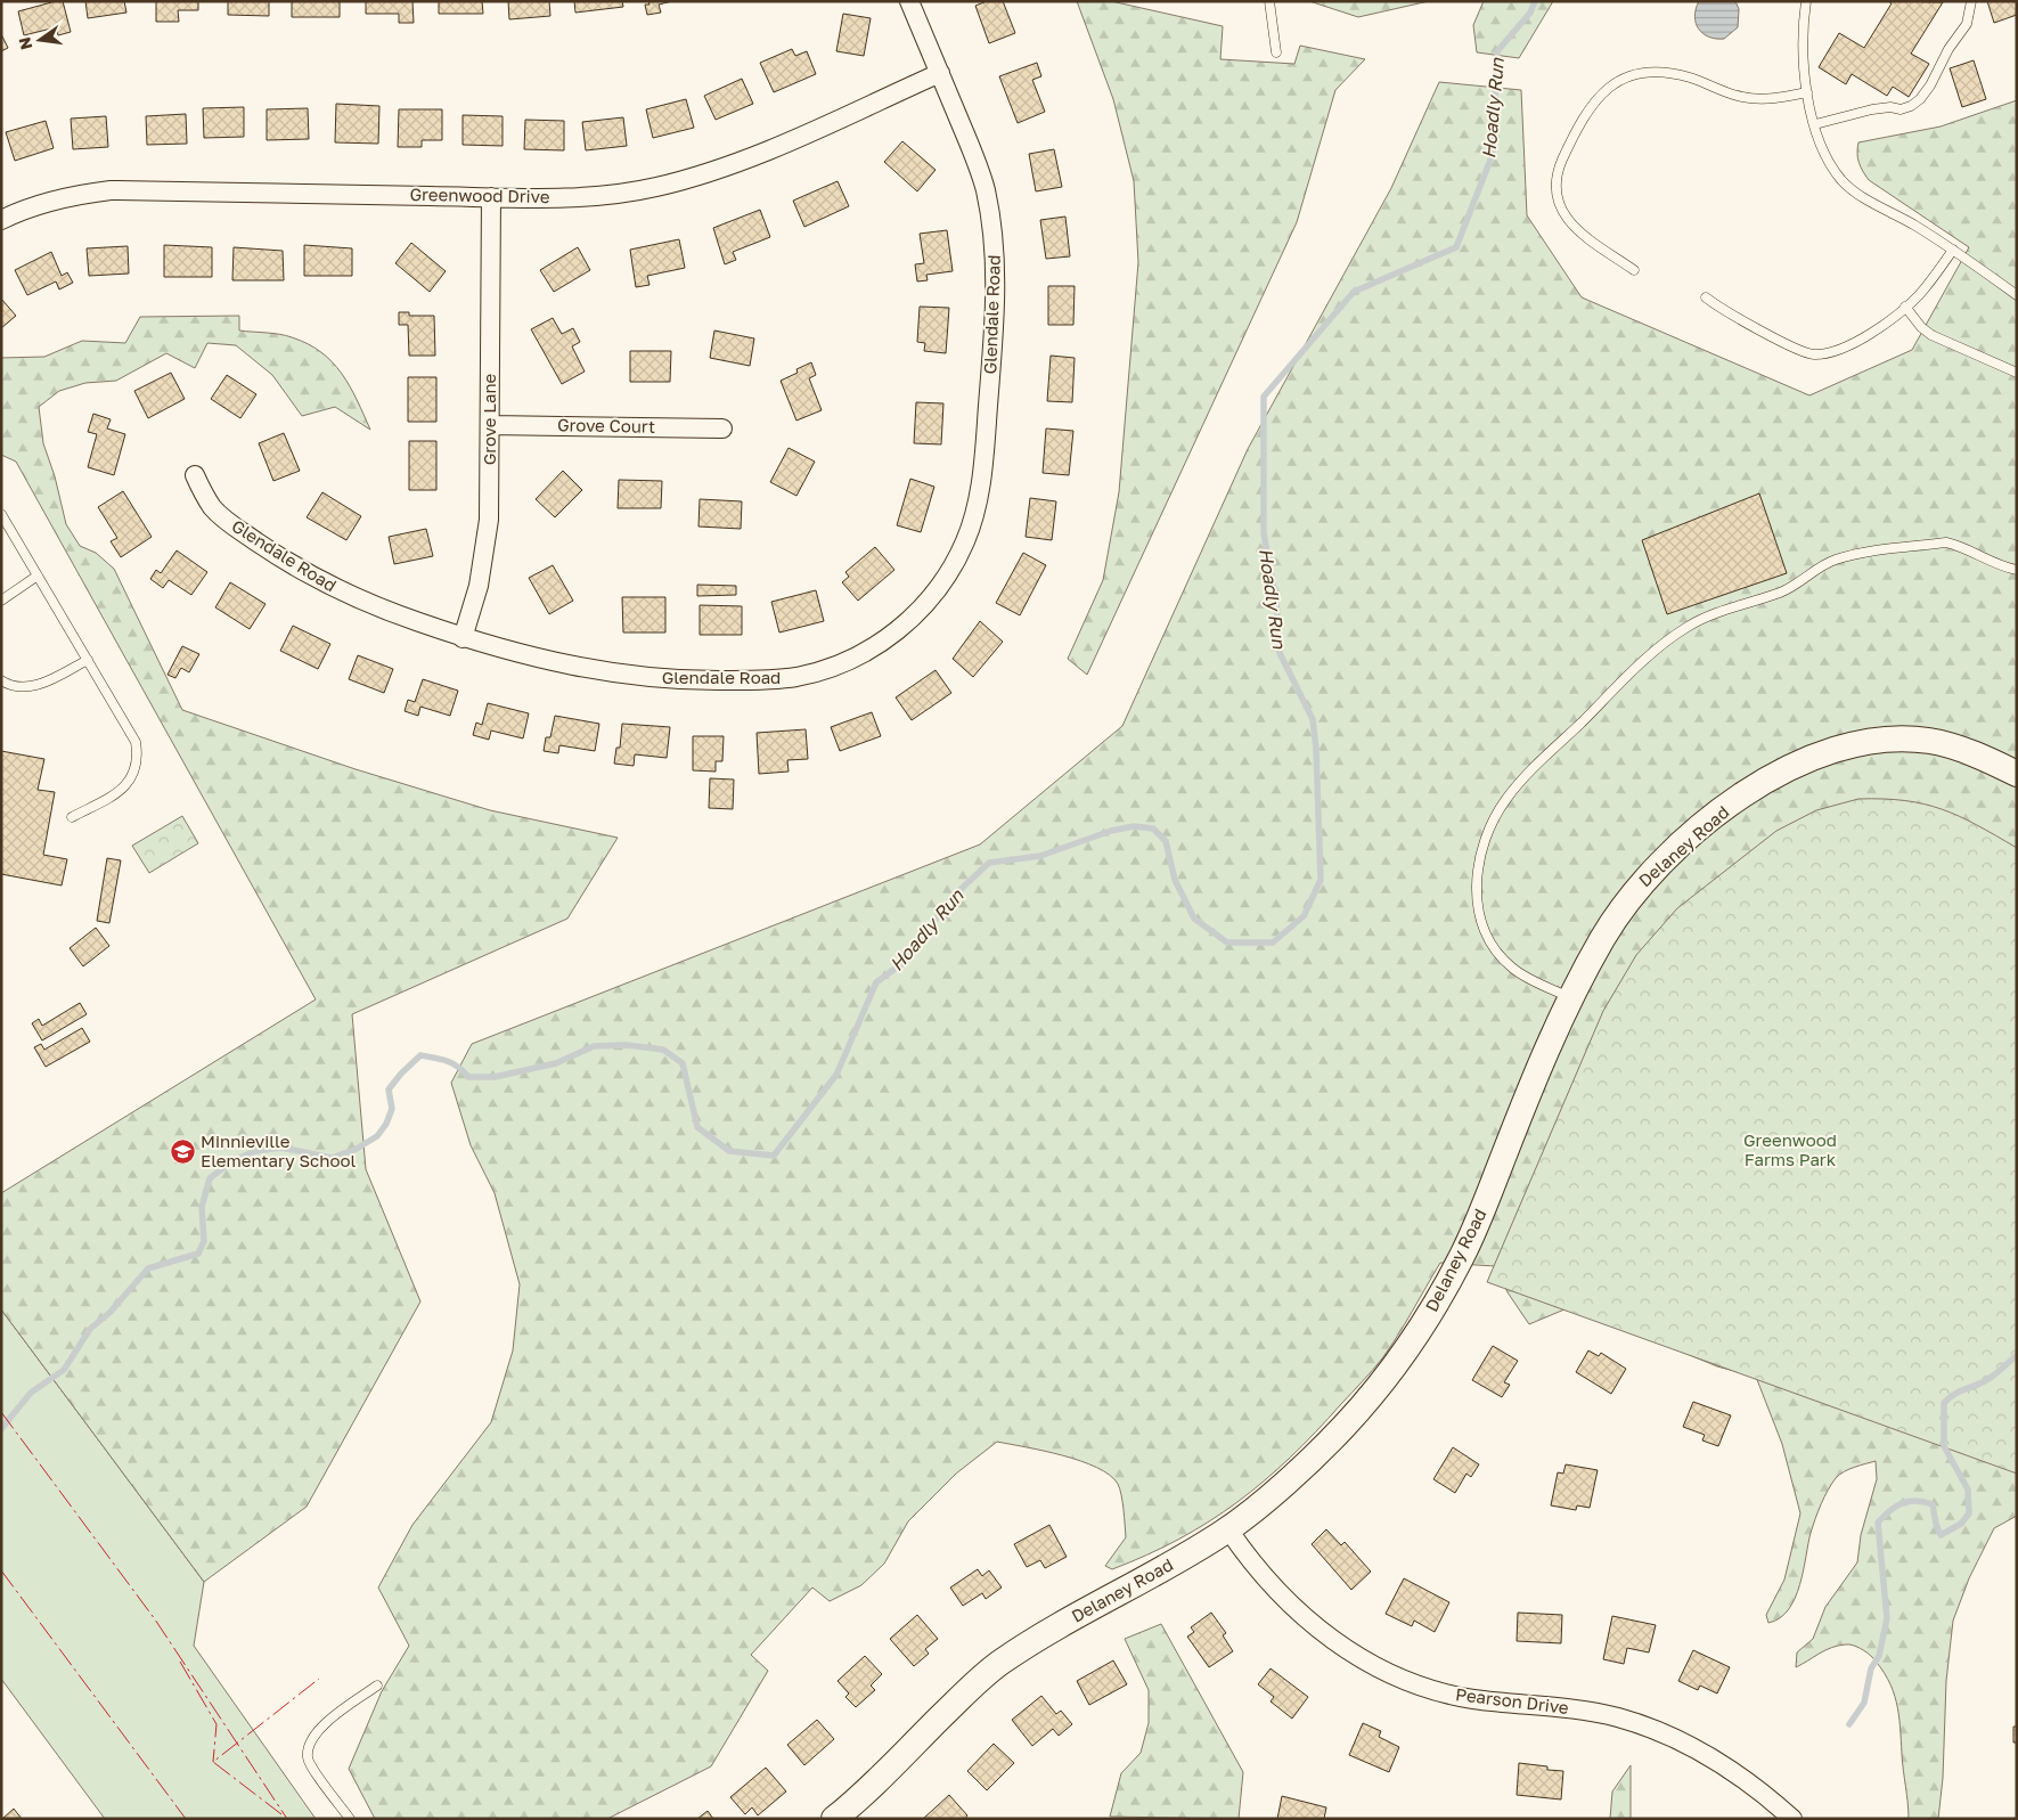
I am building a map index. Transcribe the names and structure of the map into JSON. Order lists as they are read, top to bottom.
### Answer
{
  "streets": {
    "street": [
      "Greenwood Drive",
      "Glendale Road",
      "Grove Lane",
      "Grove Court",
      "Delaney Road",
      "Pearson Drive"
    ]
  },
  "crossings": [
    ["Greenwood Drive", "Glendale Road"],
    ["Greenwood Drive", "Grove Lane"],
    ["Glendale Road", "Grove Lane"],
    ["Grove Lane", "Grove Court"],
    ["Delaney Road", "Pearson Drive"]
  ],
  "water": ["Hoadly Run"],
  "parks": ["Greenwood Farms Park"],
  "places": {
    "school or university": ["Minnieville Elementary School"]
  },
  "north": "left"
}
